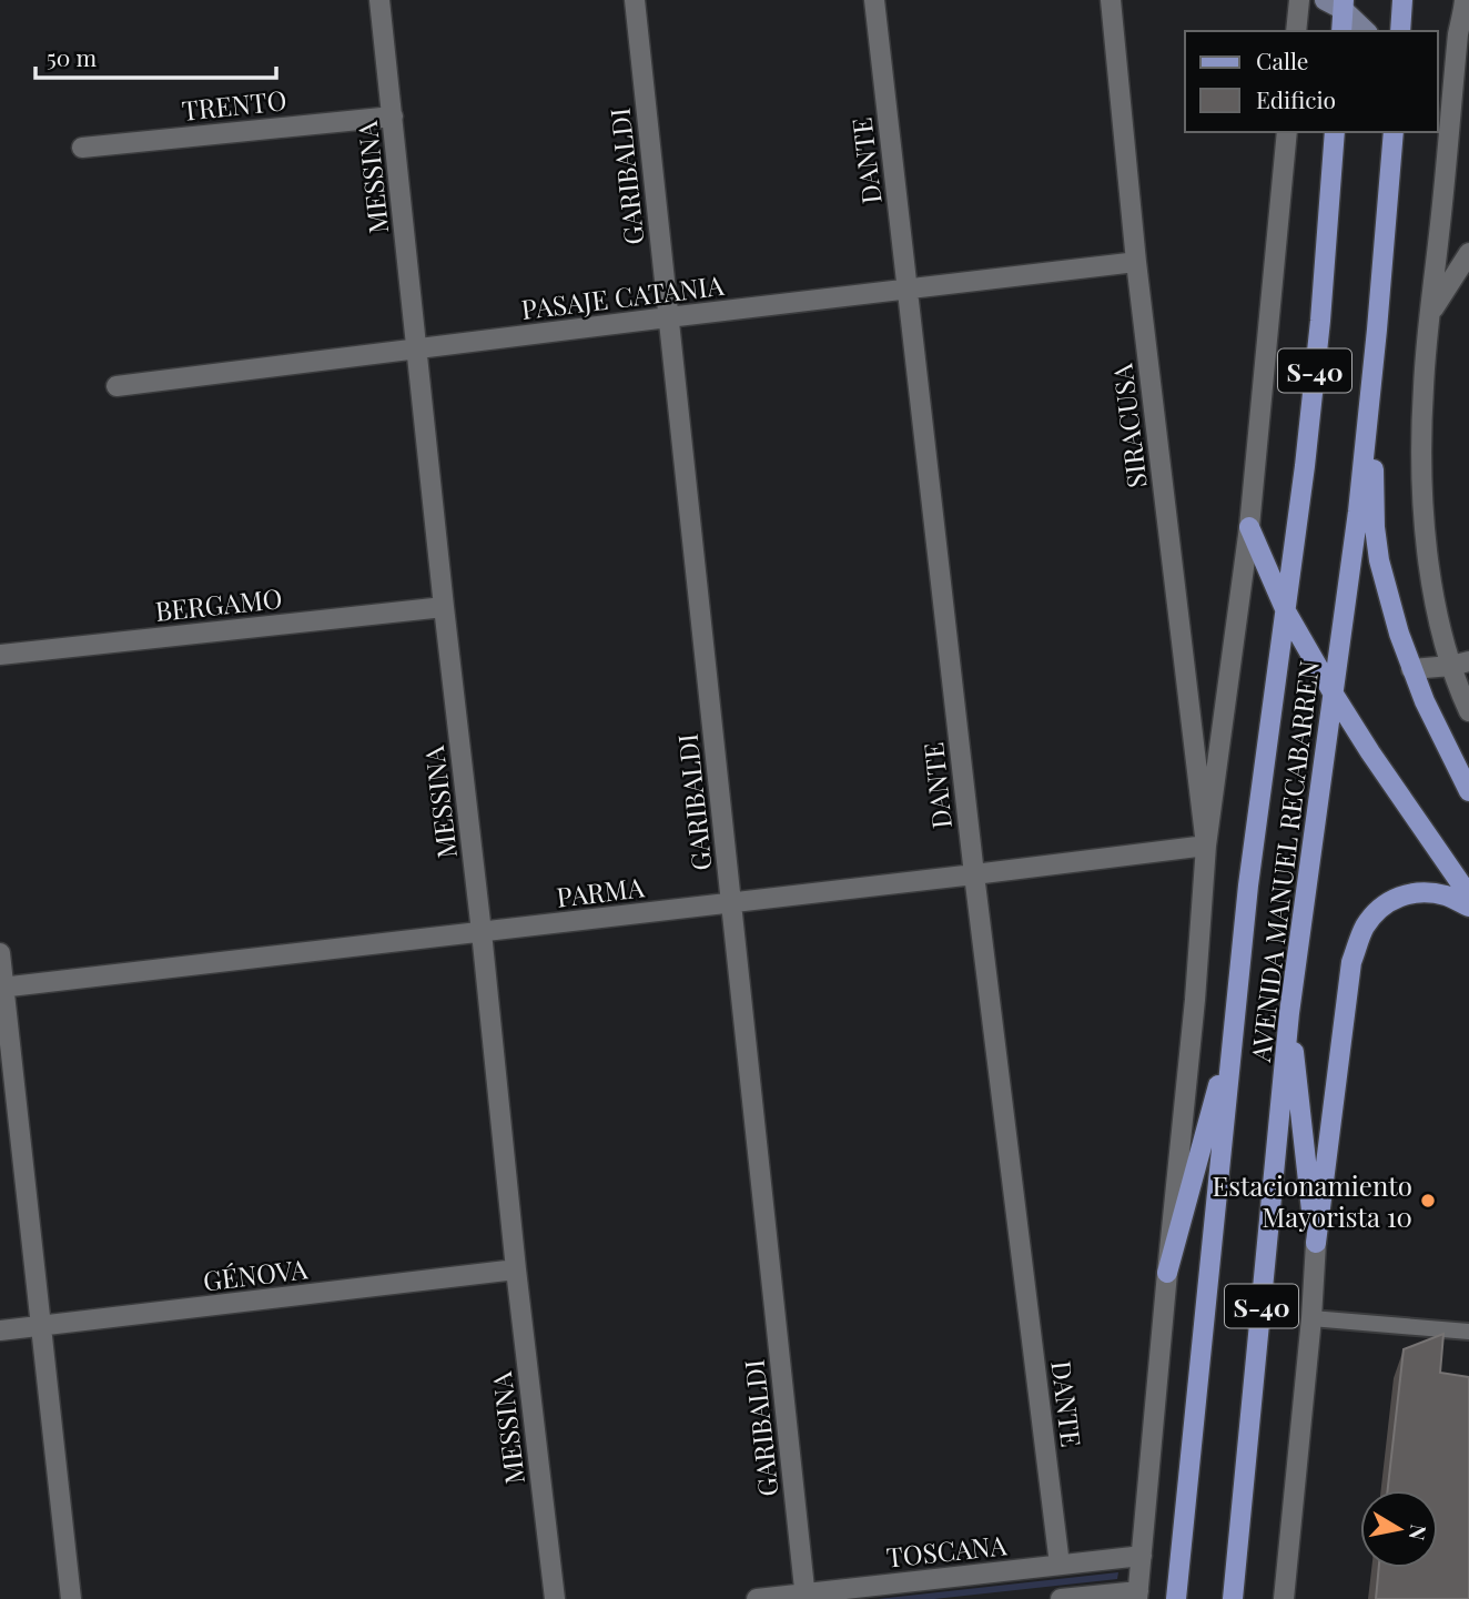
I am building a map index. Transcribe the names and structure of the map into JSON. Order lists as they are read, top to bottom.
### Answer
{
  "streets": {
    "main road": ["S-40", "AVENIDA MANUEL RECABARREN"],
    "street": [
      "TRENTO",
      "DANTE",
      "GARIBALDI",
      "MESSINA",
      "PASAJE CATANIA",
      "SIRACUSA",
      "BERGAMO",
      "PARMA",
      "GÉNOVA",
      "TOSCANA"
    ]
  },
  "crossings": [
    ["TRENTO", "MESSINA"],
    ["DANTE", "PASAJE CATANIA"],
    ["DANTE", "PARMA"],
    ["DANTE", "TOSCANA"],
    ["GARIBALDI", "PASAJE CATANIA"],
    ["GARIBALDI", "PARMA"],
    ["GARIBALDI", "TOSCANA"],
    ["MESSINA", "PASAJE CATANIA"],
    ["MESSINA", "BERGAMO"],
    ["MESSINA", "PARMA"],
    ["MESSINA", "GÉNOVA"],
    ["PASAJE CATANIA", "SIRACUSA"],
    ["SIRACUSA", "PARMA"]
  ],
  "places": ["Estacionamiento Mayorista 10"],
  "legend": ["Calle", "Edificio"],
  "scale_bar": "50 m",
  "north": "right"
}
